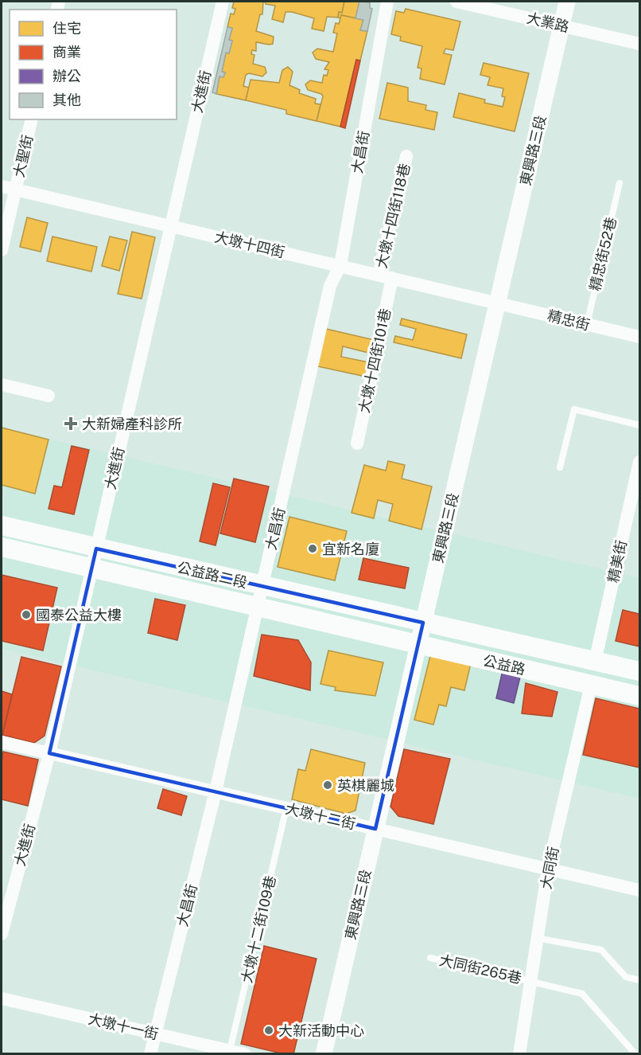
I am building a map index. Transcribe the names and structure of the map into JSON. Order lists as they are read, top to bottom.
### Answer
{
  "streets": {
    "main road": ["公益路二段", "公益路"],
    "street": [
      "大業路",
      "大進街",
      "東興路三段",
      "大昌街",
      "大聖街",
      "大墩十四街118巷",
      "大墩十四街",
      "精忠街",
      "大墩十四街101巷",
      "精美街",
      "大墩十二街",
      "大同街",
      "大墩十一街"
    ],
    "lane": ["精忠街52巷", "大墩十二街109巷", "大同街265巷"]
  },
  "crossings": [
    ["大業路", "東興路三段"],
    ["大進街", "大墩十四街"],
    ["大進街", "公益路二段"],
    ["大進街", "大墩十二街"],
    ["東興路三段", "大墩十四街"],
    ["東興路三段", "精忠街"],
    ["東興路三段", "公益路二段"],
    ["東興路三段", "公益路"],
    ["東興路三段", "大墩十二街"],
    ["大昌街", "大墩十四街"],
    ["大昌街", "公益路二段"],
    ["大昌街", "大墩十二街"],
    ["大昌街", "大墩十一街"],
    ["大聖街", "大墩十四街"],
    ["大墩十四街118巷", "大墩十四街"],
    ["大墩十四街", "精忠街"],
    ["大墩十四街", "大墩十四街101巷"],
    ["精忠街52巷", "精忠街"],
    ["精美街", "公益路"],
    ["公益路二段", "公益路"],
    ["公益路", "大同街"],
    ["大墩十二街", "大同街"],
    ["大墩十二街", "大墩十二街109巷"],
    ["大同街", "大同街265巷"],
    ["大墩十二街109巷", "大墩十一街"]
  ],
  "places": {
    "health": ["大新婦產科診所"],
    "other": [
      "宜新名廈",
      "國泰公益大樓",
      "英棋麗城",
      "大新活動中心"
    ]
  },
  "legend": [
    "住宅",
    "商業",
    "辦公",
    "其他"
  ]
}
